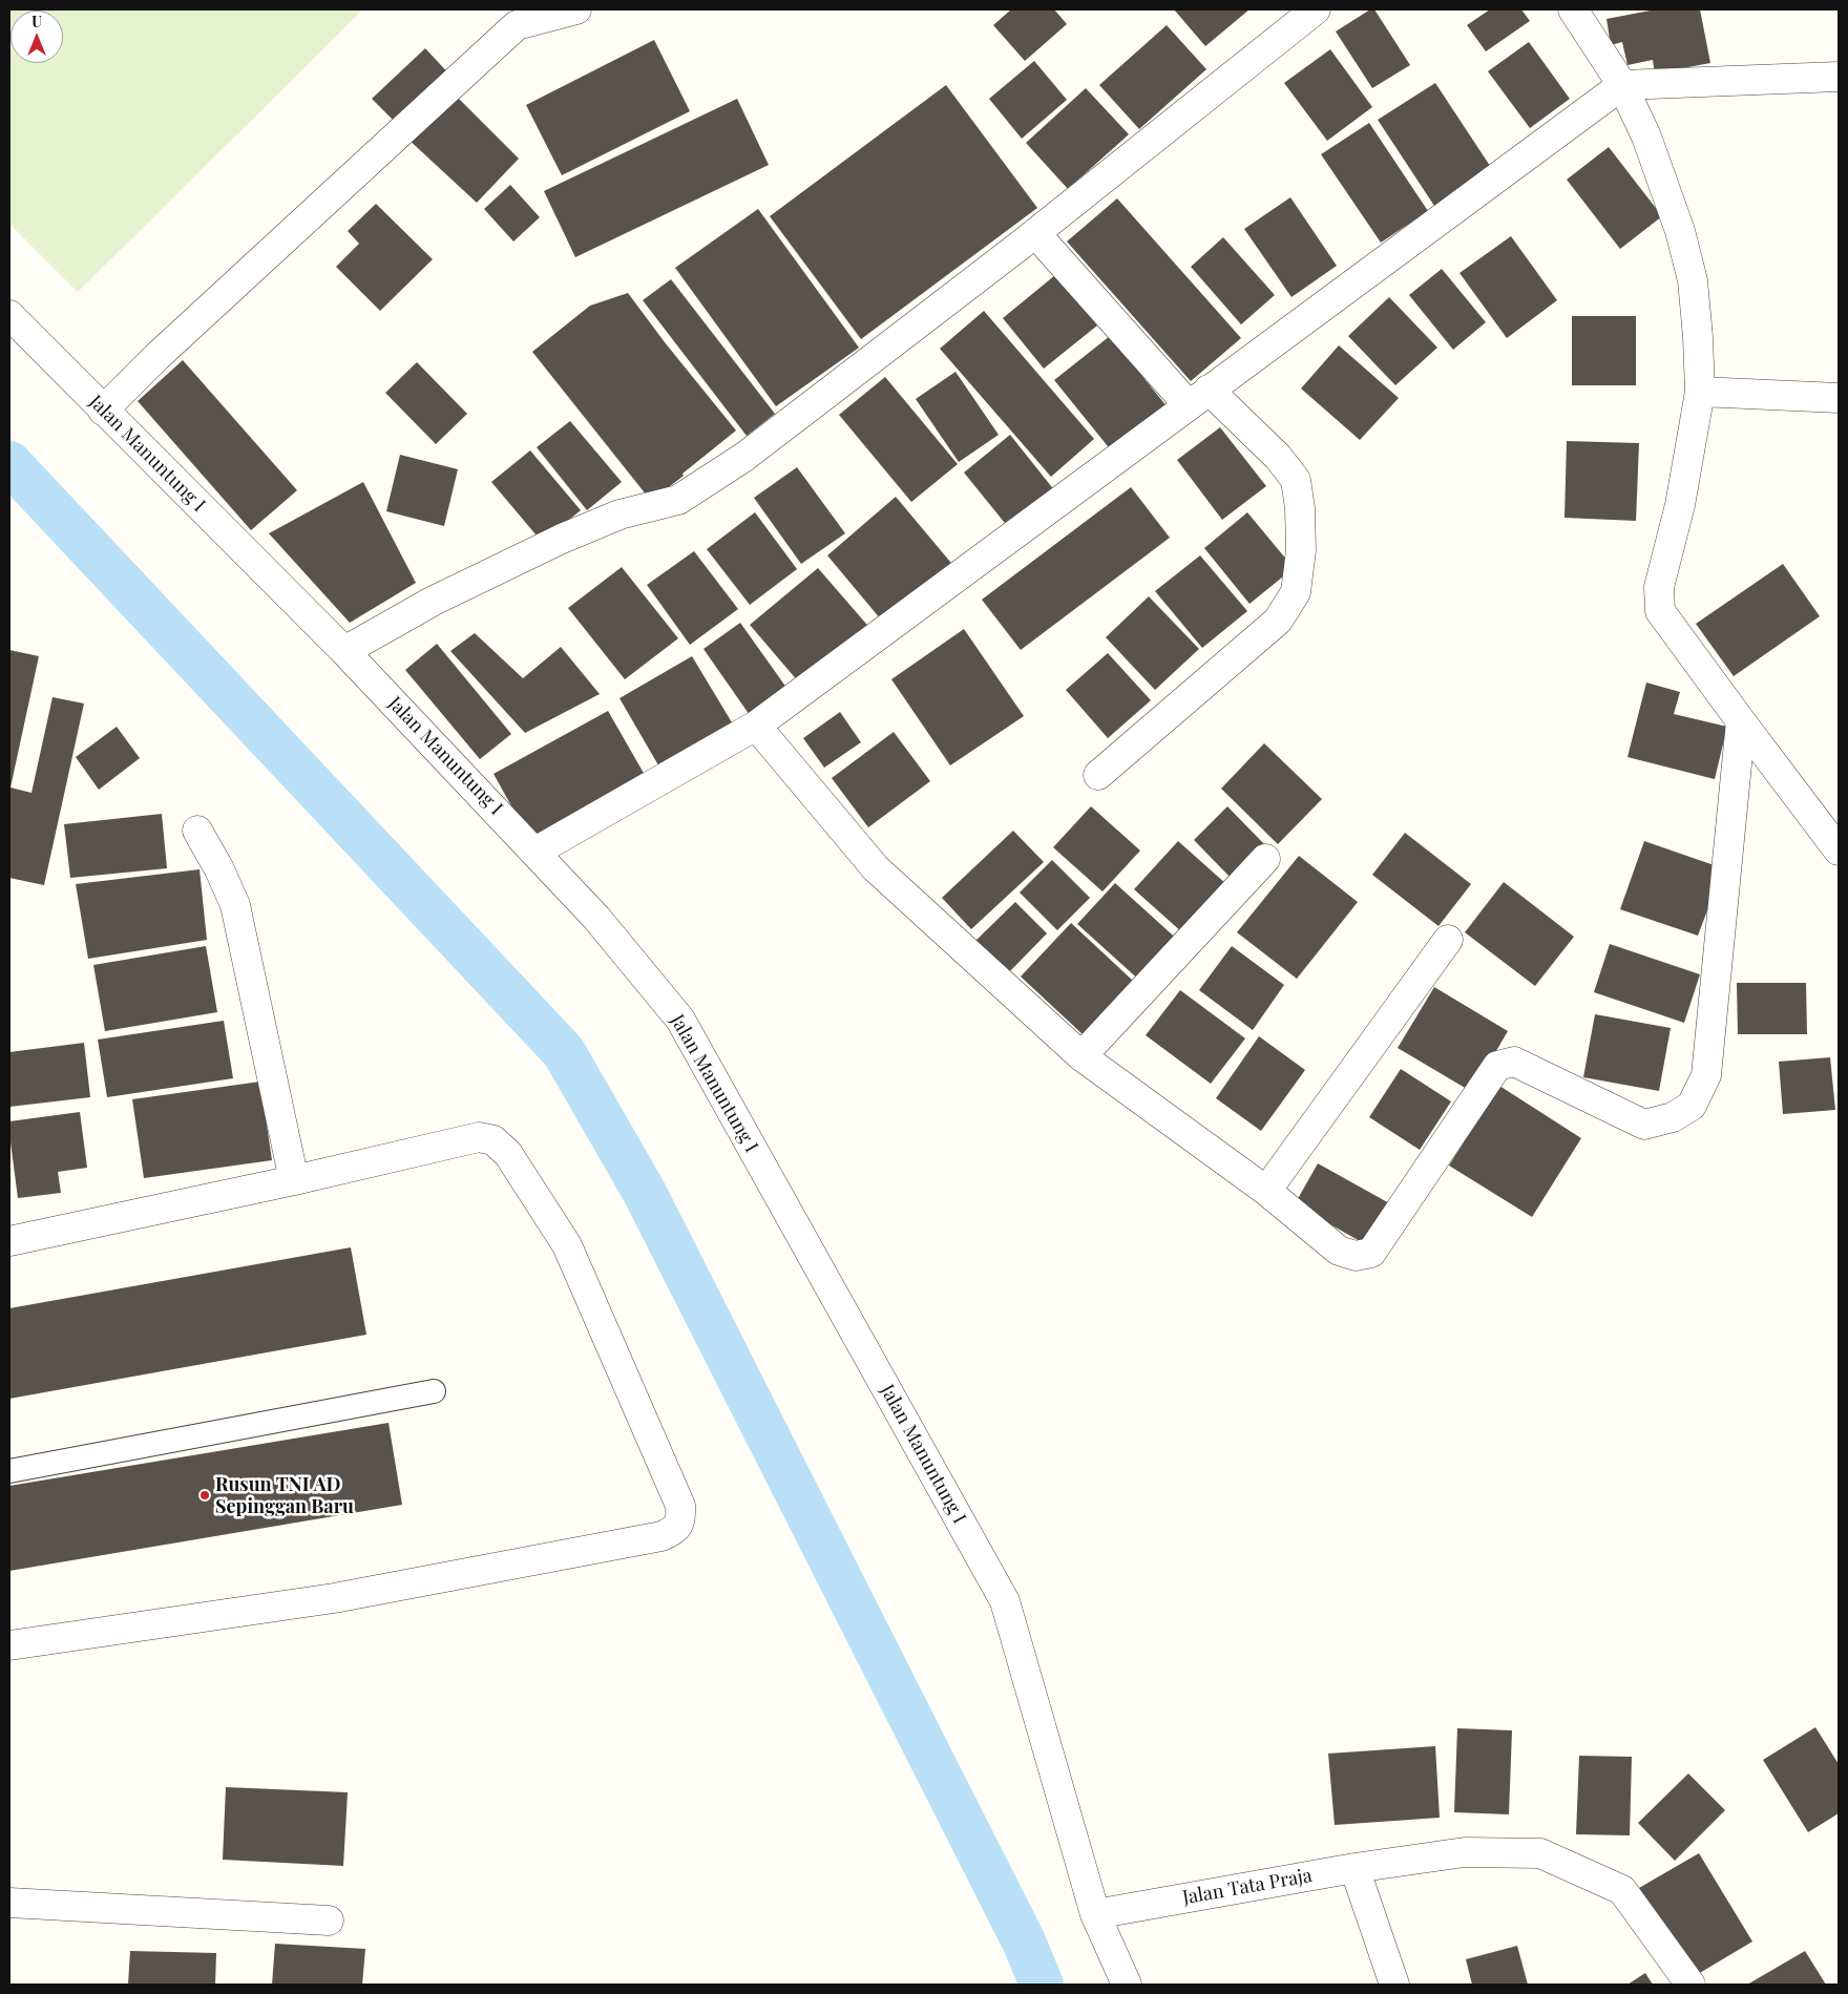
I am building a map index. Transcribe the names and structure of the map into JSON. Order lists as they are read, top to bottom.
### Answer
{
  "streets": {
    "street": ["Jalan Manuntung I", "Jalan Tata Praja"]
  },
  "crossings": [
    ["Jalan Manuntung I", "Jalan Tata Praja"]
  ],
  "places": ["Rusun TNI AD Sepinggan Baru"],
  "north": "top"
}
